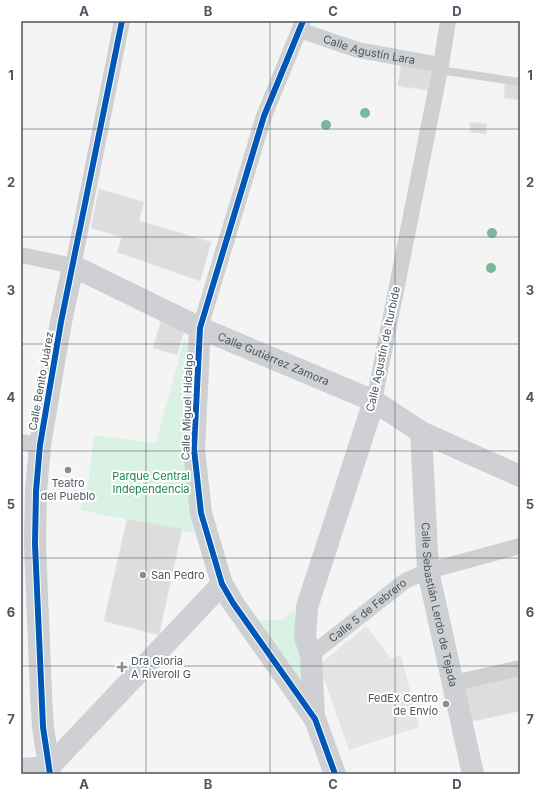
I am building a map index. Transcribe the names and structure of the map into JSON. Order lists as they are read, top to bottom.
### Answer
{
  "streets": {
    "street": [
      "Calle Agustín Lara",
      "Calle Agustín de Iturbide",
      "Calle Gutiérrez Zamora",
      "Calle Benito Juárez",
      "Calle Miguel Hidalgo",
      "Calle Sebastián Lerdo de Tejada",
      "Calle 5 de Febrero"
    ]
  },
  "crossings": [
    ["Calle Agustín Lara", "Calle Agustín de Iturbide"],
    ["Calle Agustín Lara", "Calle Miguel Hidalgo"],
    ["Calle Agustín de Iturbide", "Calle Gutiérrez Zamora"],
    ["Calle Agustín de Iturbide", "Calle Miguel Hidalgo"],
    ["Calle Agustín de Iturbide", "Calle 5 de Febrero"],
    ["Calle Gutiérrez Zamora", "Calle Benito Juárez"],
    ["Calle Gutiérrez Zamora", "Calle Miguel Hidalgo"],
    ["Calle Gutiérrez Zamora", "Calle Sebastián Lerdo de Tejada"],
    ["Calle Sebastián Lerdo de Tejada", "Calle 5 de Febrero"]
  ],
  "parks": ["Parque Central Independencia"],
  "places": {
    "other": ["Teatro del Pueblo", "San Pedro", "FedEx Centro de Envío"],
    "health": ["Dra Gloria A Riveroll G"]
  },
  "grid": {
    "columns": [
      "A",
      "B",
      "C",
      "D"
    ],
    "rows": [
      "1",
      "2",
      "3",
      "4",
      "5",
      "6",
      "7"
    ]
  }
}
